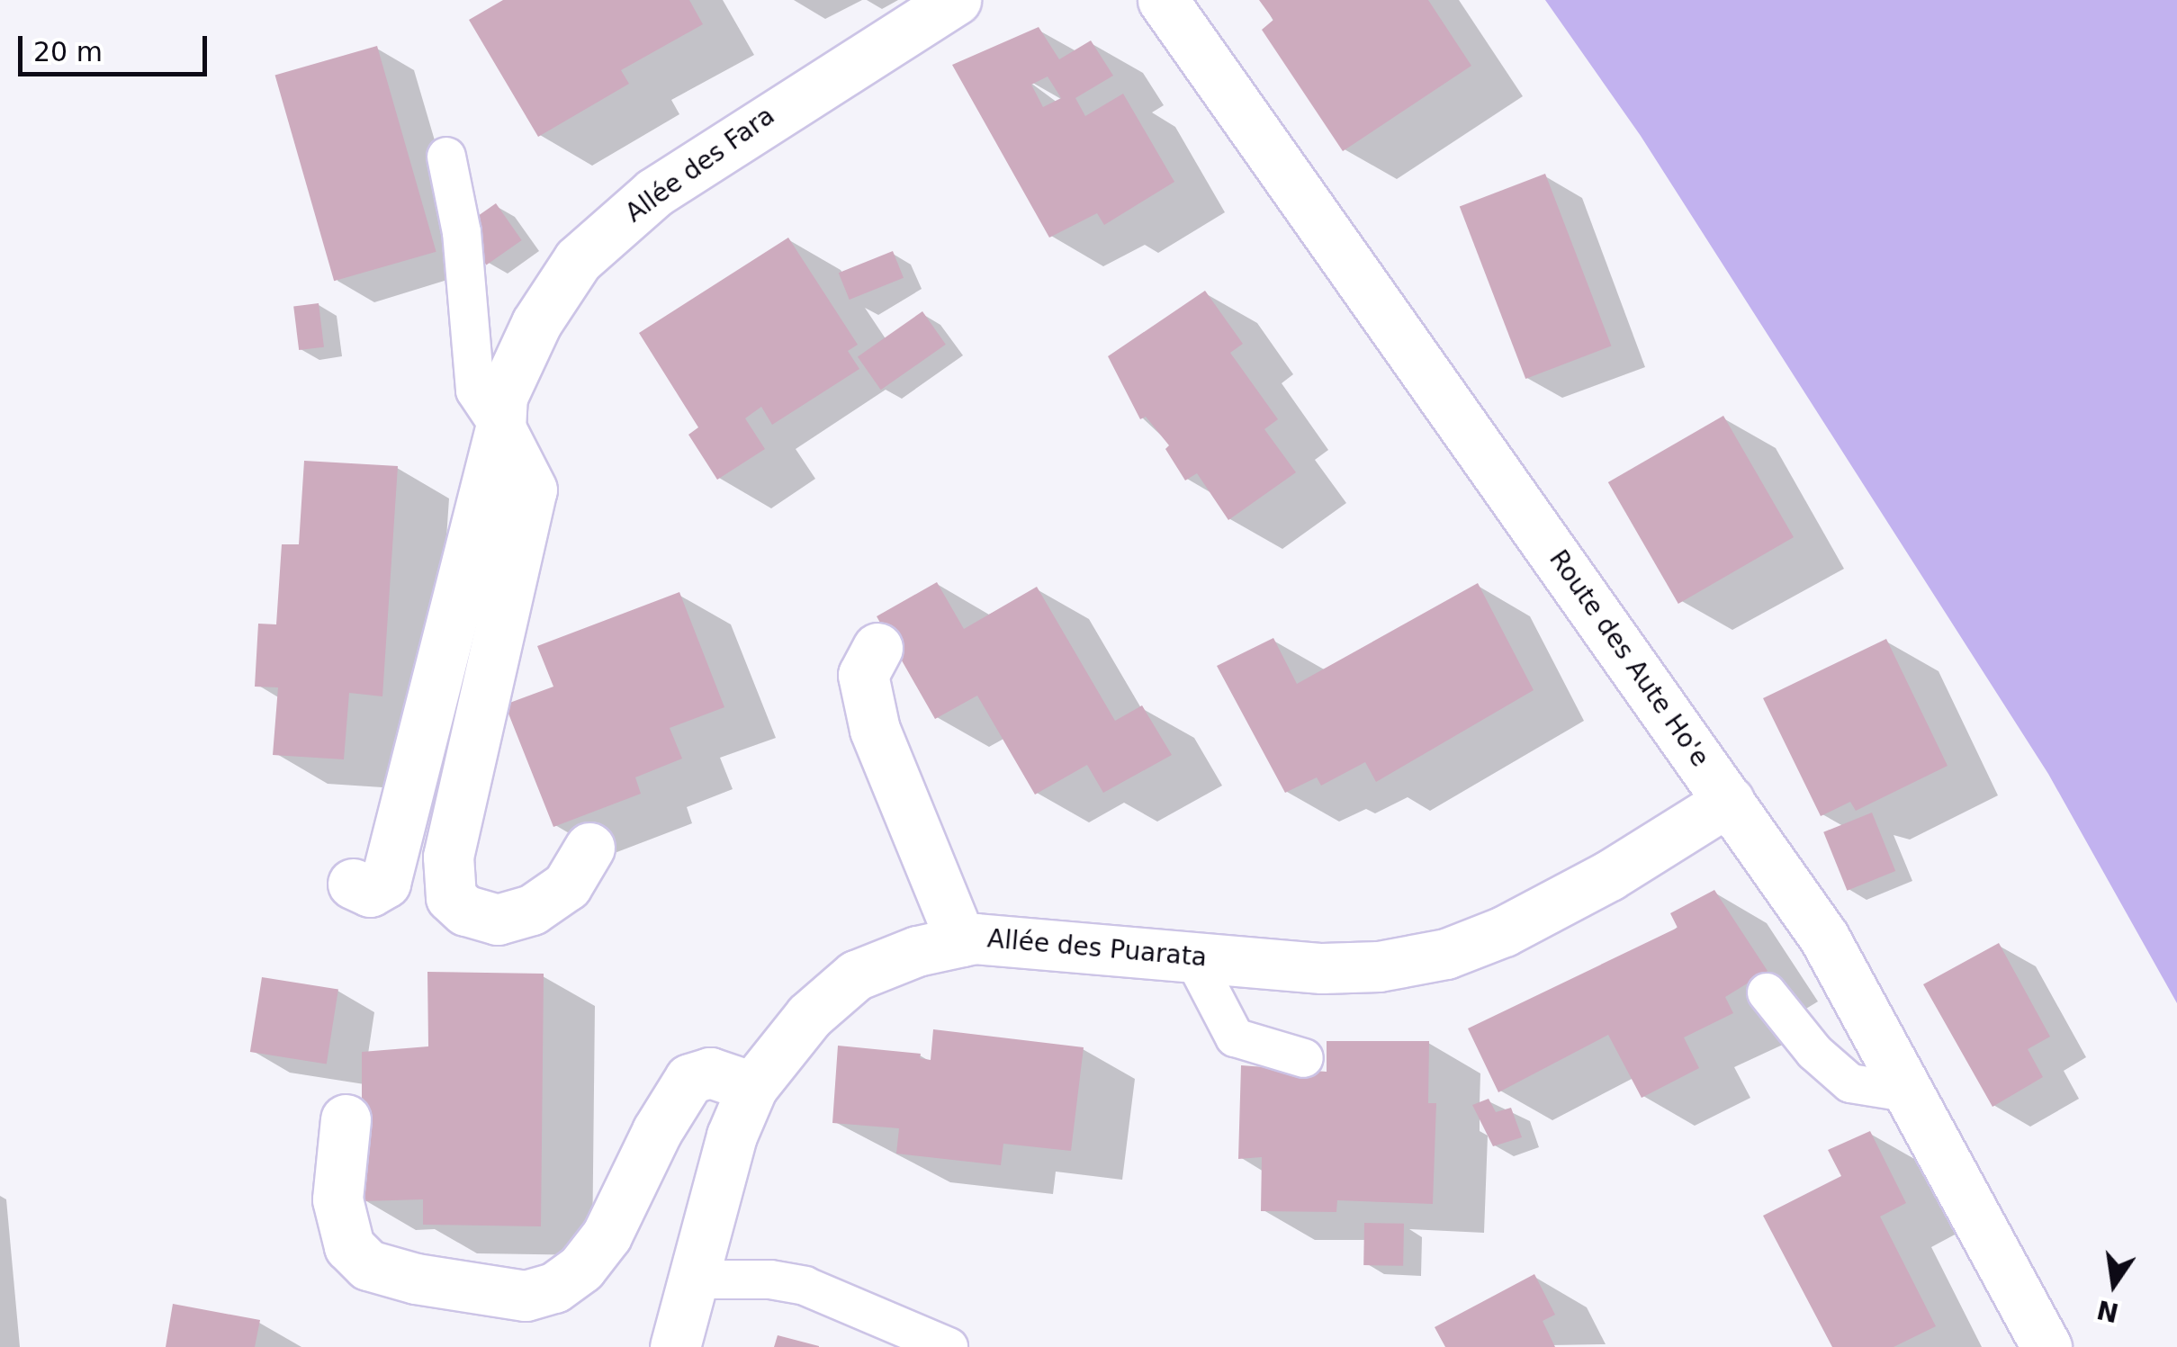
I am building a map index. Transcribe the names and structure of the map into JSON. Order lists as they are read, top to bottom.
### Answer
{
  "streets": {
    "street": ["Allée des Fara", "Route des Aute Ho'e", "Allée des Puarata"]
  },
  "crossings": [
    ["Route des Aute Ho'e", "Allée des Puarata"]
  ],
  "scale_bar": "20 m",
  "north": "bottom"
}
